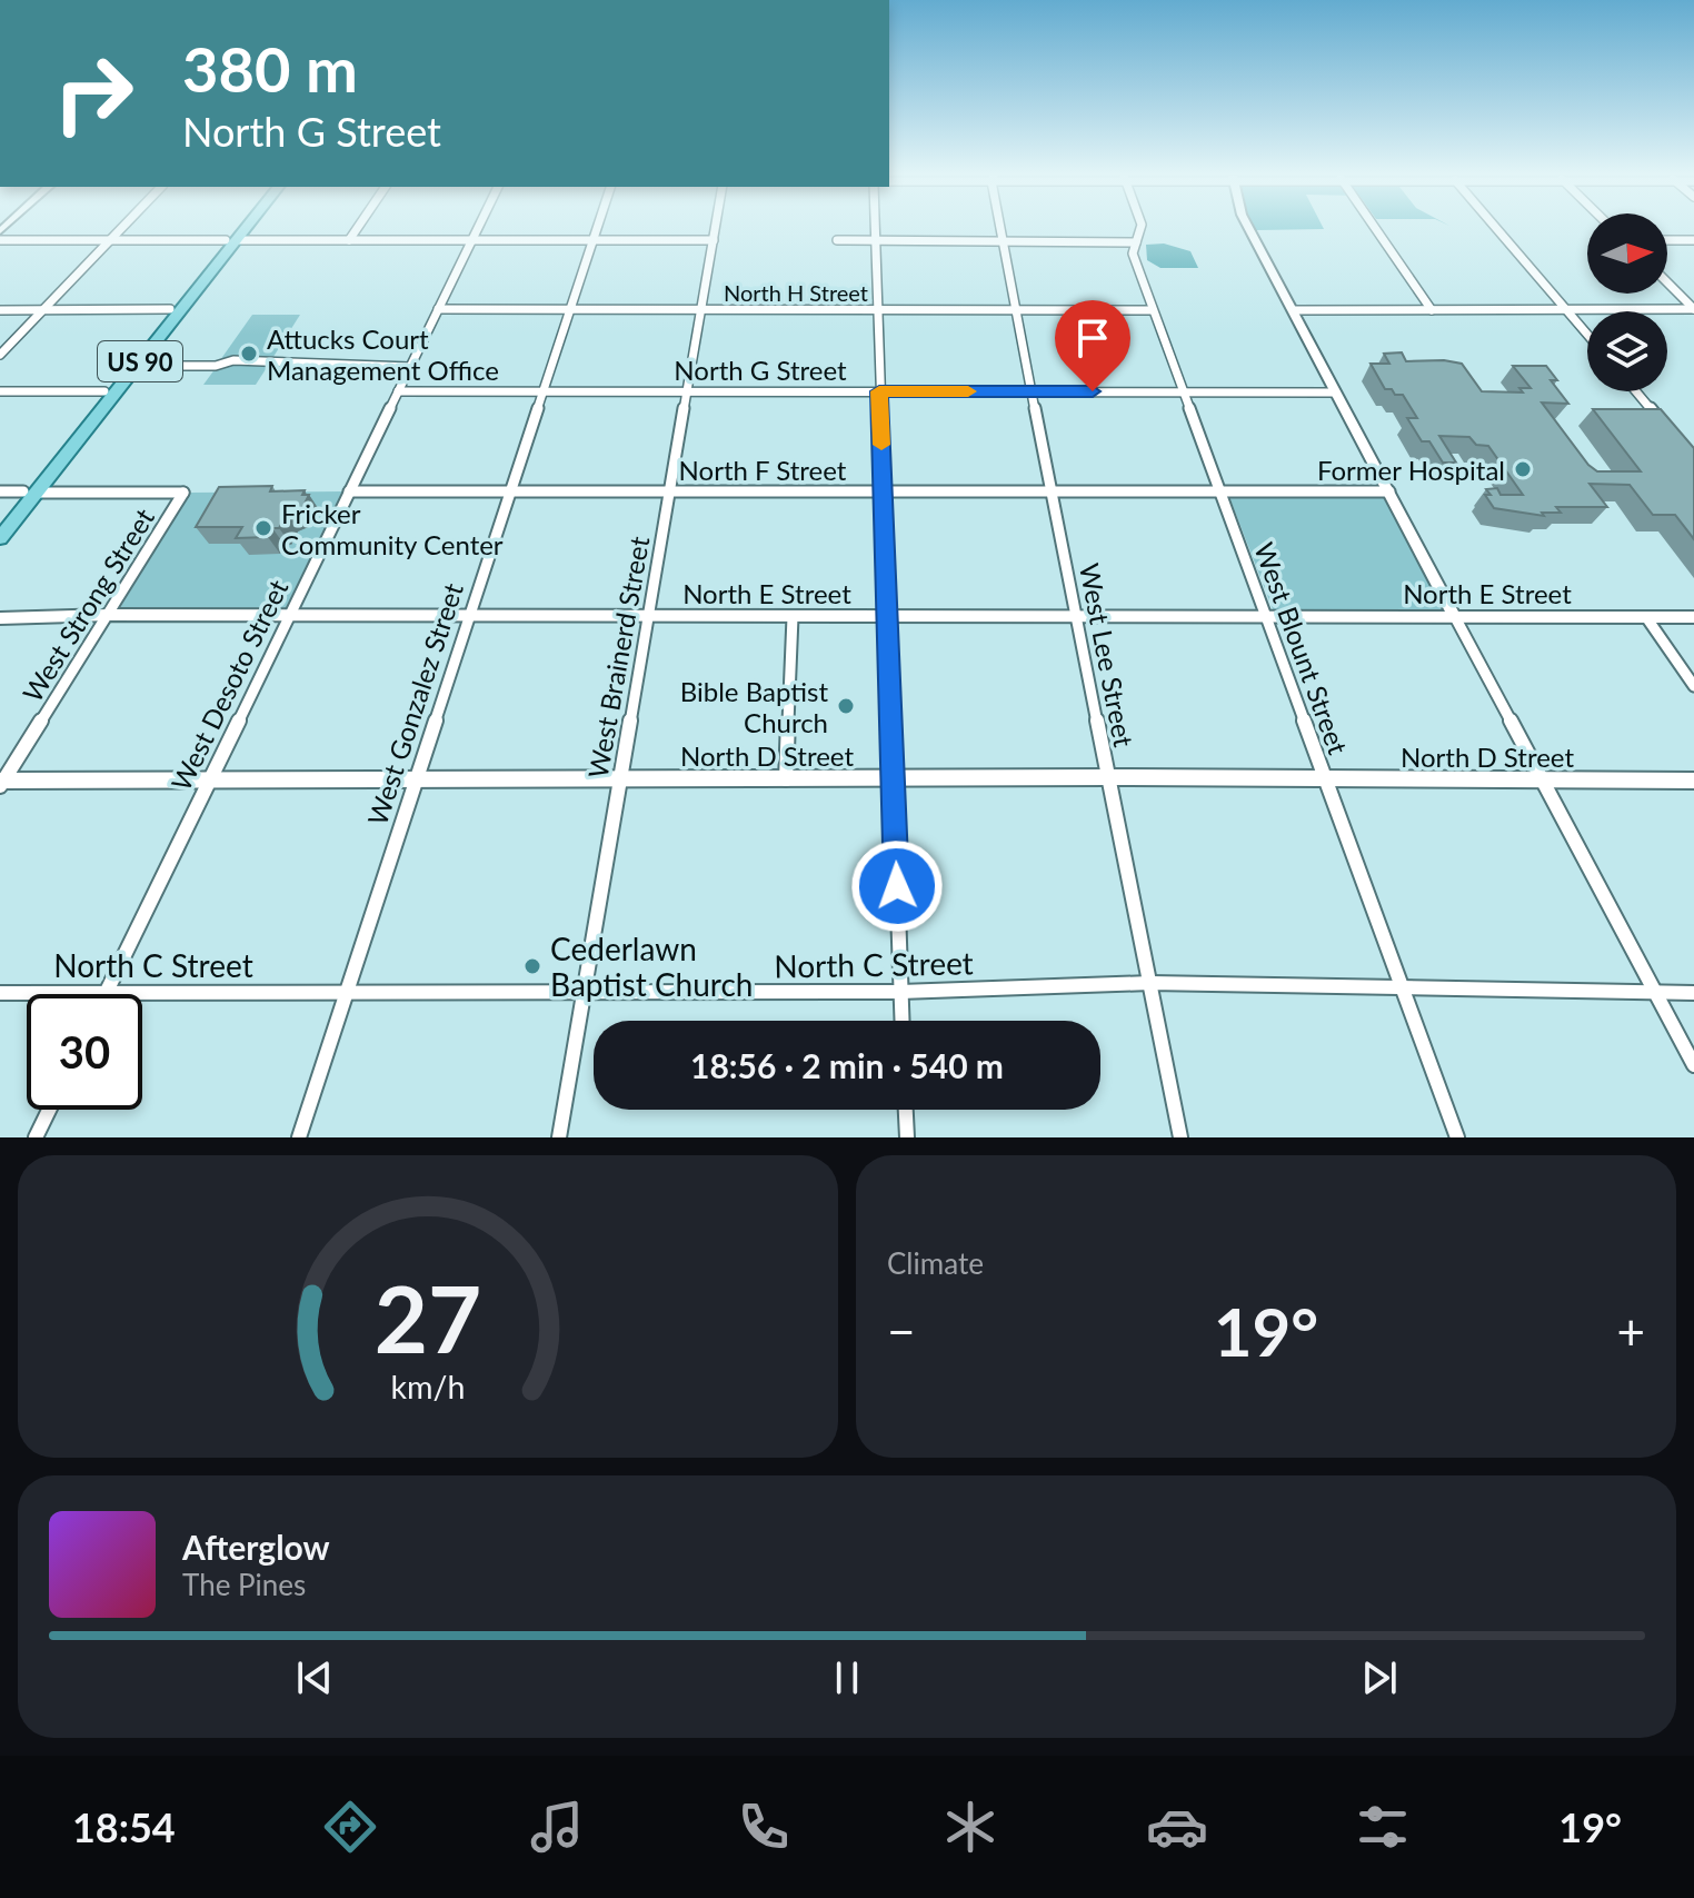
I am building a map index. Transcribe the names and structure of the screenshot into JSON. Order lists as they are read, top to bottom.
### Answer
{
  "streets": {
    "main road": ["US 90"],
    "street": [
      "North H Street",
      "North G Street",
      "North F Street",
      "North E Street",
      "West Strong Street",
      "West Blount Street",
      "West Lee Street",
      "West Brainerd Street",
      "West Desoto Street",
      "West Gonzalez Street",
      "North D Street",
      "North C Street"
    ]
  },
  "crossings": [
    ["North H Street", "West Blount Street"],
    ["North H Street", "West Lee Street"],
    ["North H Street", "West Brainerd Street"],
    ["North H Street", "West Desoto Street"],
    ["North H Street", "West Gonzalez Street"],
    ["US 90", "West Strong Street"],
    ["North G Street", "West Blount Street"],
    ["North G Street", "West Lee Street"],
    ["North G Street", "West Brainerd Street"],
    ["North G Street", "West Desoto Street"],
    ["North G Street", "West Gonzalez Street"],
    ["North F Street", "West Blount Street"],
    ["North F Street", "West Lee Street"],
    ["North F Street", "West Brainerd Street"],
    ["North F Street", "West Desoto Street"],
    ["North F Street", "West Gonzalez Street"],
    ["North E Street", "West Strong Street"],
    ["North E Street", "West Blount Street"],
    ["North E Street", "West Lee Street"],
    ["North E Street", "West Brainerd Street"],
    ["North E Street", "West Desoto Street"],
    ["North E Street", "West Gonzalez Street"],
    ["West Strong Street", "North D Street"],
    ["West Blount Street", "North D Street"],
    ["West Blount Street", "North C Street"],
    ["West Lee Street", "North D Street"],
    ["West Lee Street", "North C Street"],
    ["West Brainerd Street", "North D Street"],
    ["West Brainerd Street", "North C Street"],
    ["West Desoto Street", "North D Street"],
    ["West Desoto Street", "North C Street"],
    ["West Gonzalez Street", "North D Street"],
    ["West Gonzalez Street", "North C Street"]
  ],
  "places": [
    "Attucks Court Management Office",
    "Former Hospital",
    "Fricker Community Center",
    "Bible Baptist Church",
    "Cederlawn Baptist Church"
  ],
  "north": "right",
  "page": {
    "turn": ["380 m", "North G Street"],
    "limit": "30",
    "trip": "18:56 · 2 min · 540 m",
    "tile": "Climate",
    "heat": ["−", "19°", "+"],
    "song": ["Afterglow", "The Pines"],
    "tabs": ["18:54", "19°"],
    "gauge": ["27", "km/h"]
  }
}
